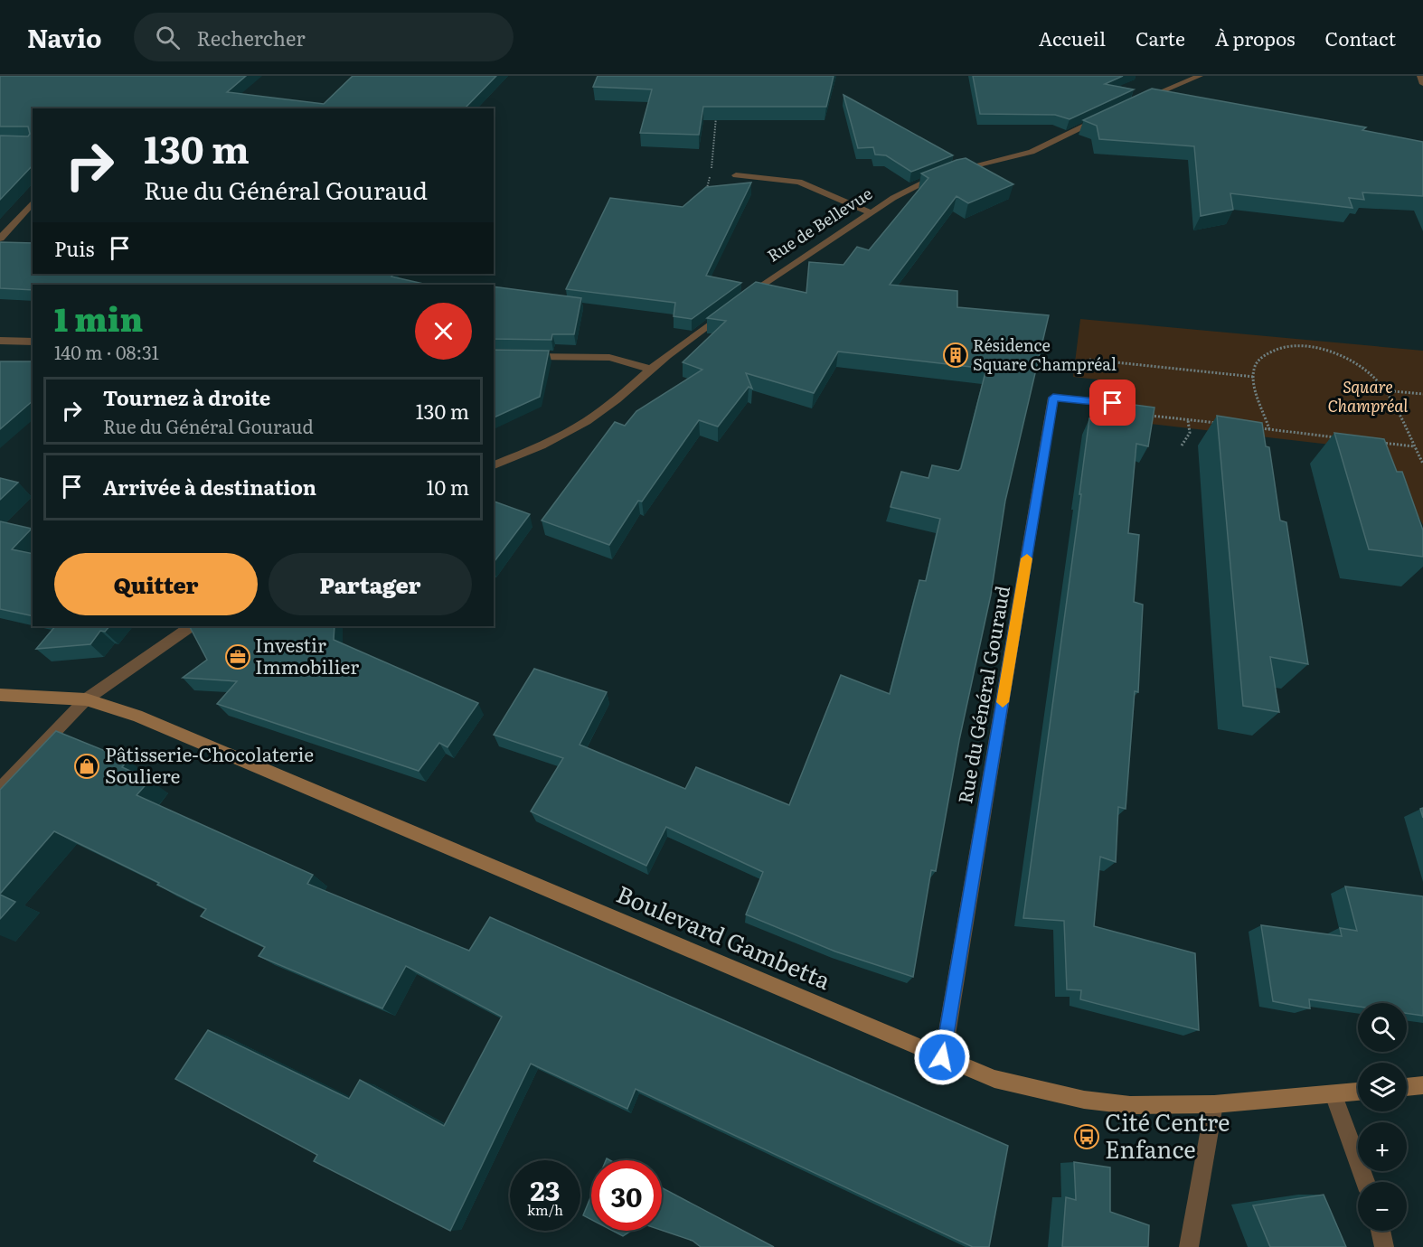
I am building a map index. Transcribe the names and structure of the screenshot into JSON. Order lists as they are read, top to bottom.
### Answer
{
  "streets": {
    "main road": ["Boulevard Gambetta"],
    "street": ["Rue de Bellevue", "Rue du Général Gouraud"]
  },
  "crossings": [
    ["Rue du Général Gouraud", "Boulevard Gambetta"]
  ],
  "parks": ["Square Champréal"],
  "places": {
    "building": ["Résidence Square Champréal"],
    "office": ["Investir Immobilier"],
    "shop": ["Pâtisserie-Chocolaterie Souliere"],
    "bus stop": ["Cité Centre Enfance"]
  },
  "page": {
    "header": "Navio",
    "search": "Rechercher",
    "nav": [
      "Accueil",
      "Carte",
      "À propos",
      "Contact"
    ],
    "turn": ["130 m", "Rue du Général Gouraud"],
    "then": "Puis",
    "heading": ["1 min", "140 m · 08:31"],
    "list": [
      {
        "name": "Tournez à droite",
        "note": "Rue du Général Gouraud",
        "value": "130 m"
      },
      {
        "name": "Arrivée à destination",
        "value": "10 m"
      }
    ],
    "buttons": ["Quitter", "Partager"],
    "map_buttons": ["+", "−"],
    "speed": "23 km/h",
    "limit": "30"
  }
}
